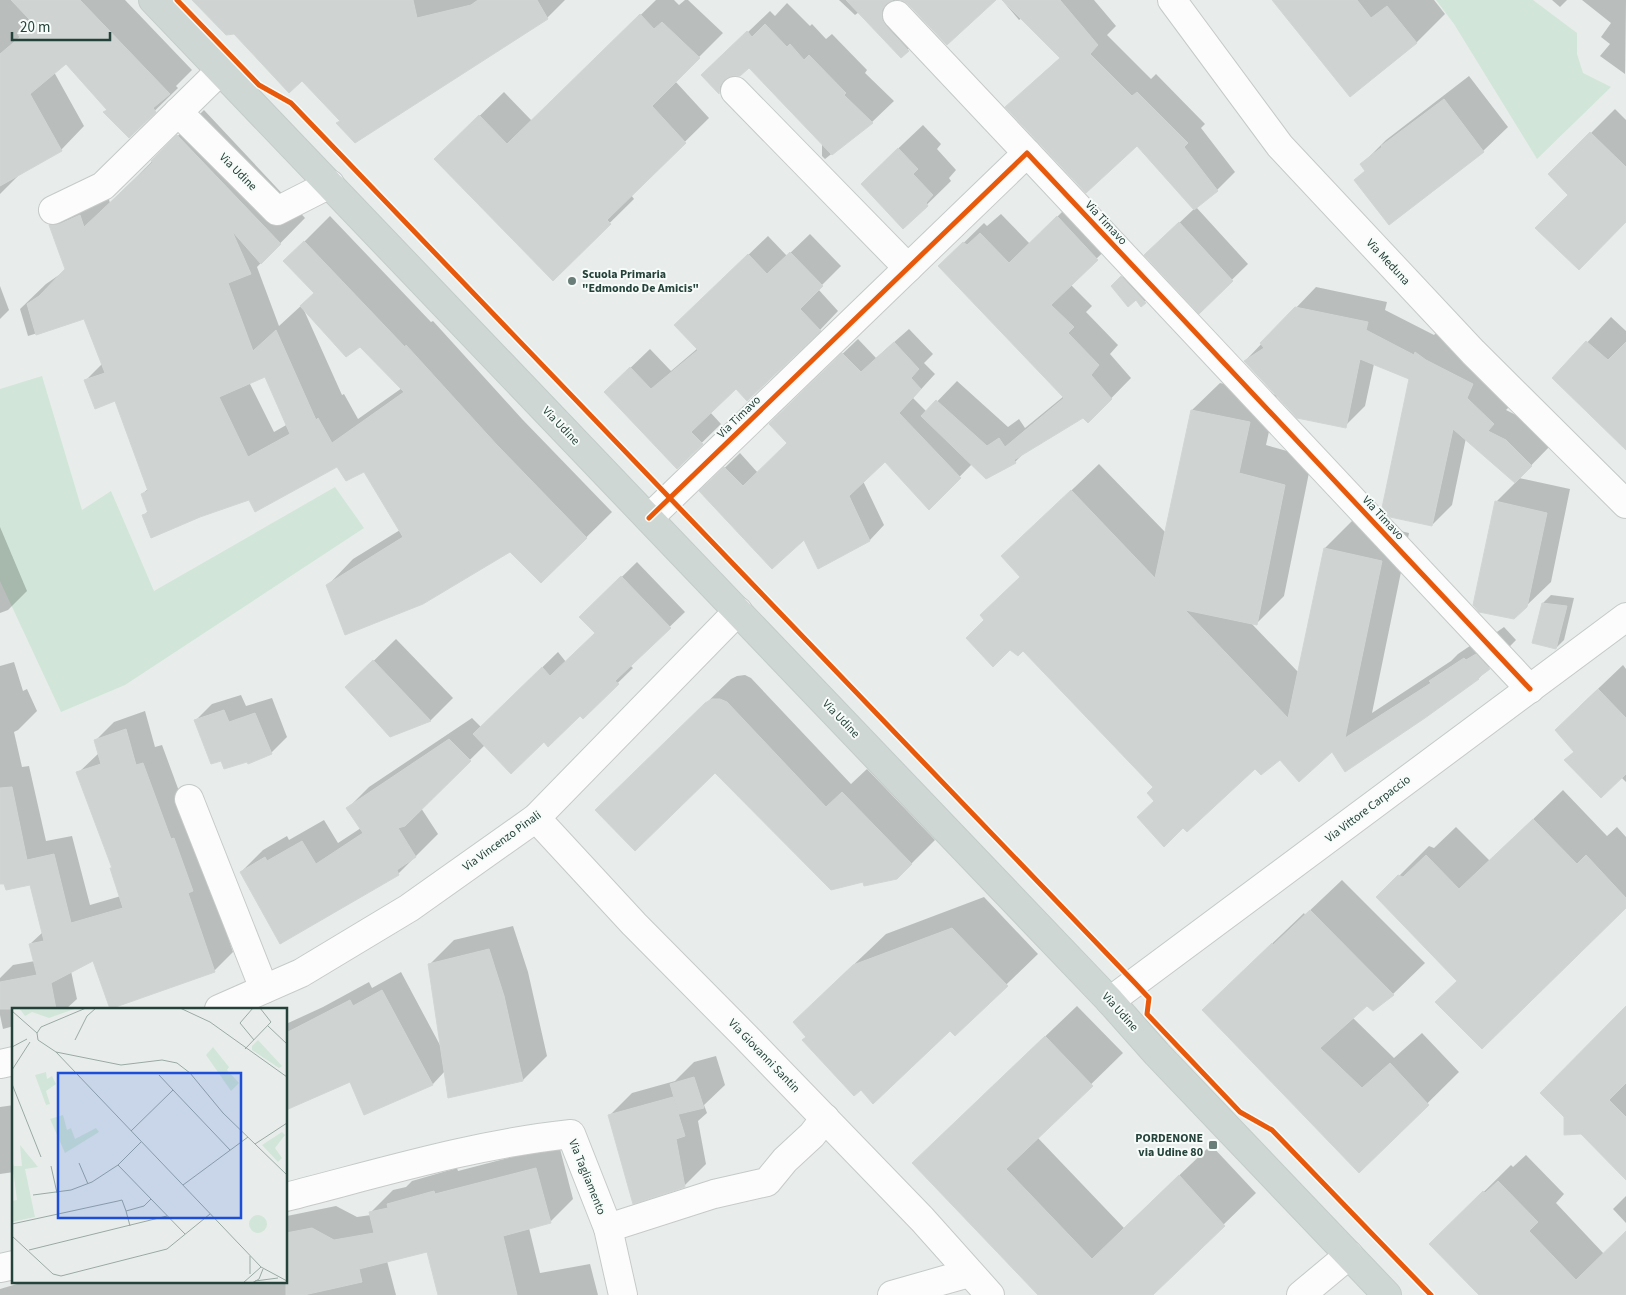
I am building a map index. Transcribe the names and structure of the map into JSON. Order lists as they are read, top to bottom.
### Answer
{
  "streets": {
    "main road": ["Via Udine"],
    "street": [
      "Via Timavo",
      "Via Meduna",
      "Via Vittore Carpaccio",
      "Via Vincenzo Pinali",
      "Via Giovanni Santin",
      "Via Tagliamento"
    ]
  },
  "crossings": [
    ["Via Udine", "Via Timavo"],
    ["Via Udine", "Via Vittore Carpaccio"],
    ["Via Udine", "Via Vincenzo Pinali"],
    ["Via Timavo", "Via Vittore Carpaccio"],
    ["Via Vincenzo Pinali", "Via Giovanni Santin"],
    ["Via Giovanni Santin", "Via Tagliamento"]
  ],
  "places": {
    "other": ["Scuola Primaria \"Edmondo De Amicis\""],
    "transit": ["PORDENONE via Udine 80"]
  },
  "scale_bar": "20 m"
}
